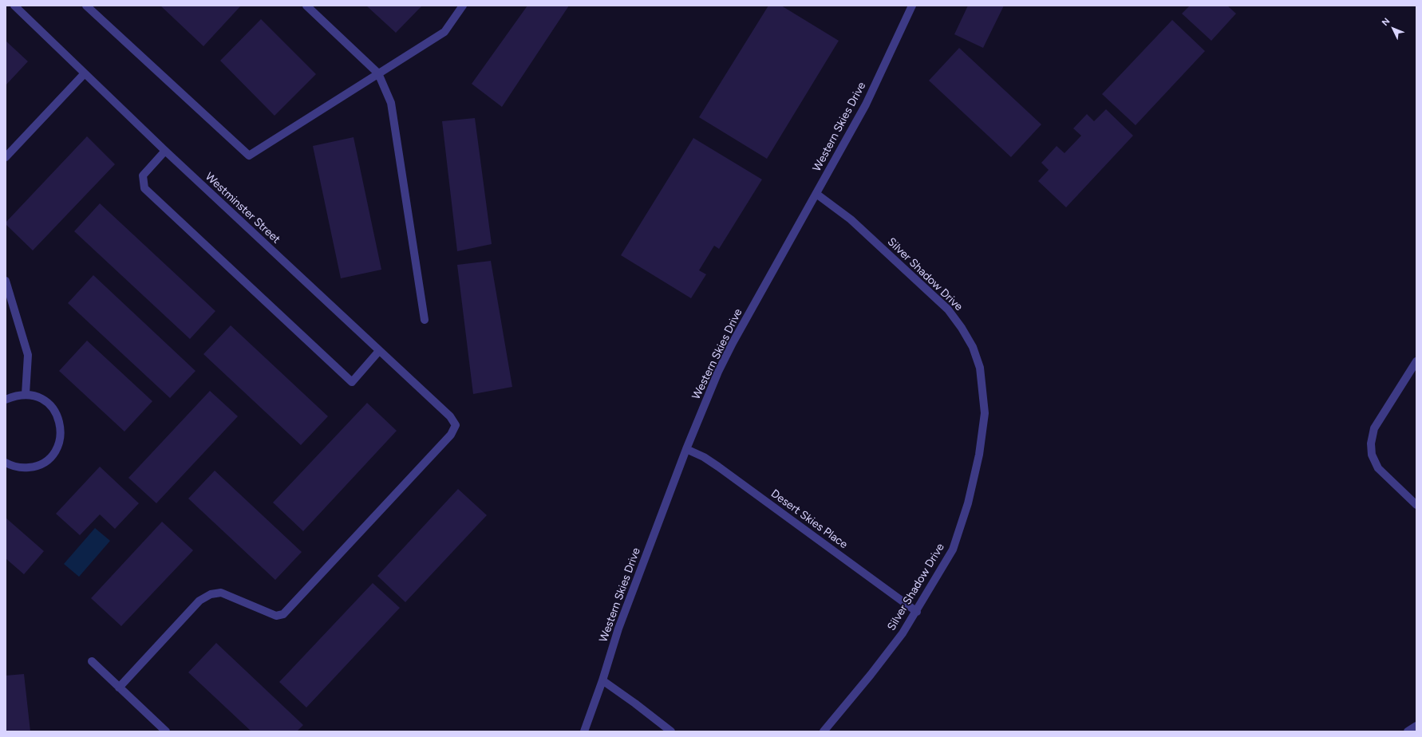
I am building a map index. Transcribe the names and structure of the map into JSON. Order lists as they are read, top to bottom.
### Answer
{
  "streets": {
    "street": [
      "Western Skies Drive",
      "Westminster Street",
      "Silver Shadow Drive",
      "Desert Skies Place"
    ]
  },
  "crossings": [
    ["Western Skies Drive", "Silver Shadow Drive"],
    ["Western Skies Drive", "Desert Skies Place"],
    ["Silver Shadow Drive", "Desert Skies Place"]
  ],
  "north": "top left"
}
